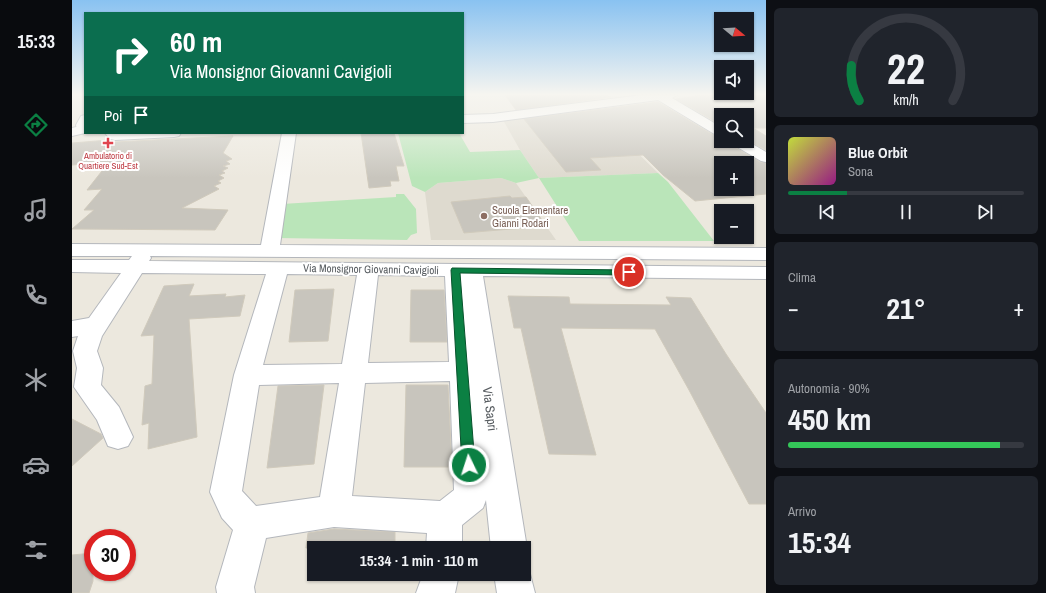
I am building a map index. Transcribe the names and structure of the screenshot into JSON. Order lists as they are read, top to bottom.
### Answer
{
  "streets": {
    "street": ["Via Monsignor Giovanni Cavigioli", "Via Sapri"]
  },
  "crossings": [
    ["Via Monsignor Giovanni Cavigioli", "Via Sapri"]
  ],
  "places": {
    "health": ["Ambulatorio di Quartiere Sud-Est"],
    "other": ["Scuola Elementare Gianni Rodari"]
  },
  "north": "right",
  "page": {
    "tabs": "15:33",
    "map_buttons": ["+", "−"],
    "turn": ["60 m", "Via Monsignor Giovanni Cavigioli"],
    "then": "Poi",
    "song": ["Blue Orbit", "Sona"],
    "tile": [
      "Clima",
      ["Autonomia · 90%", "450 km"],
      ["Arrivo", "15:34"]
    ],
    "heat": ["−", "21°", "+"],
    "limit": "30",
    "trip": "15:34 · 1 min · 110 m",
    "gauge": ["22", "km/h"]
  }
}
